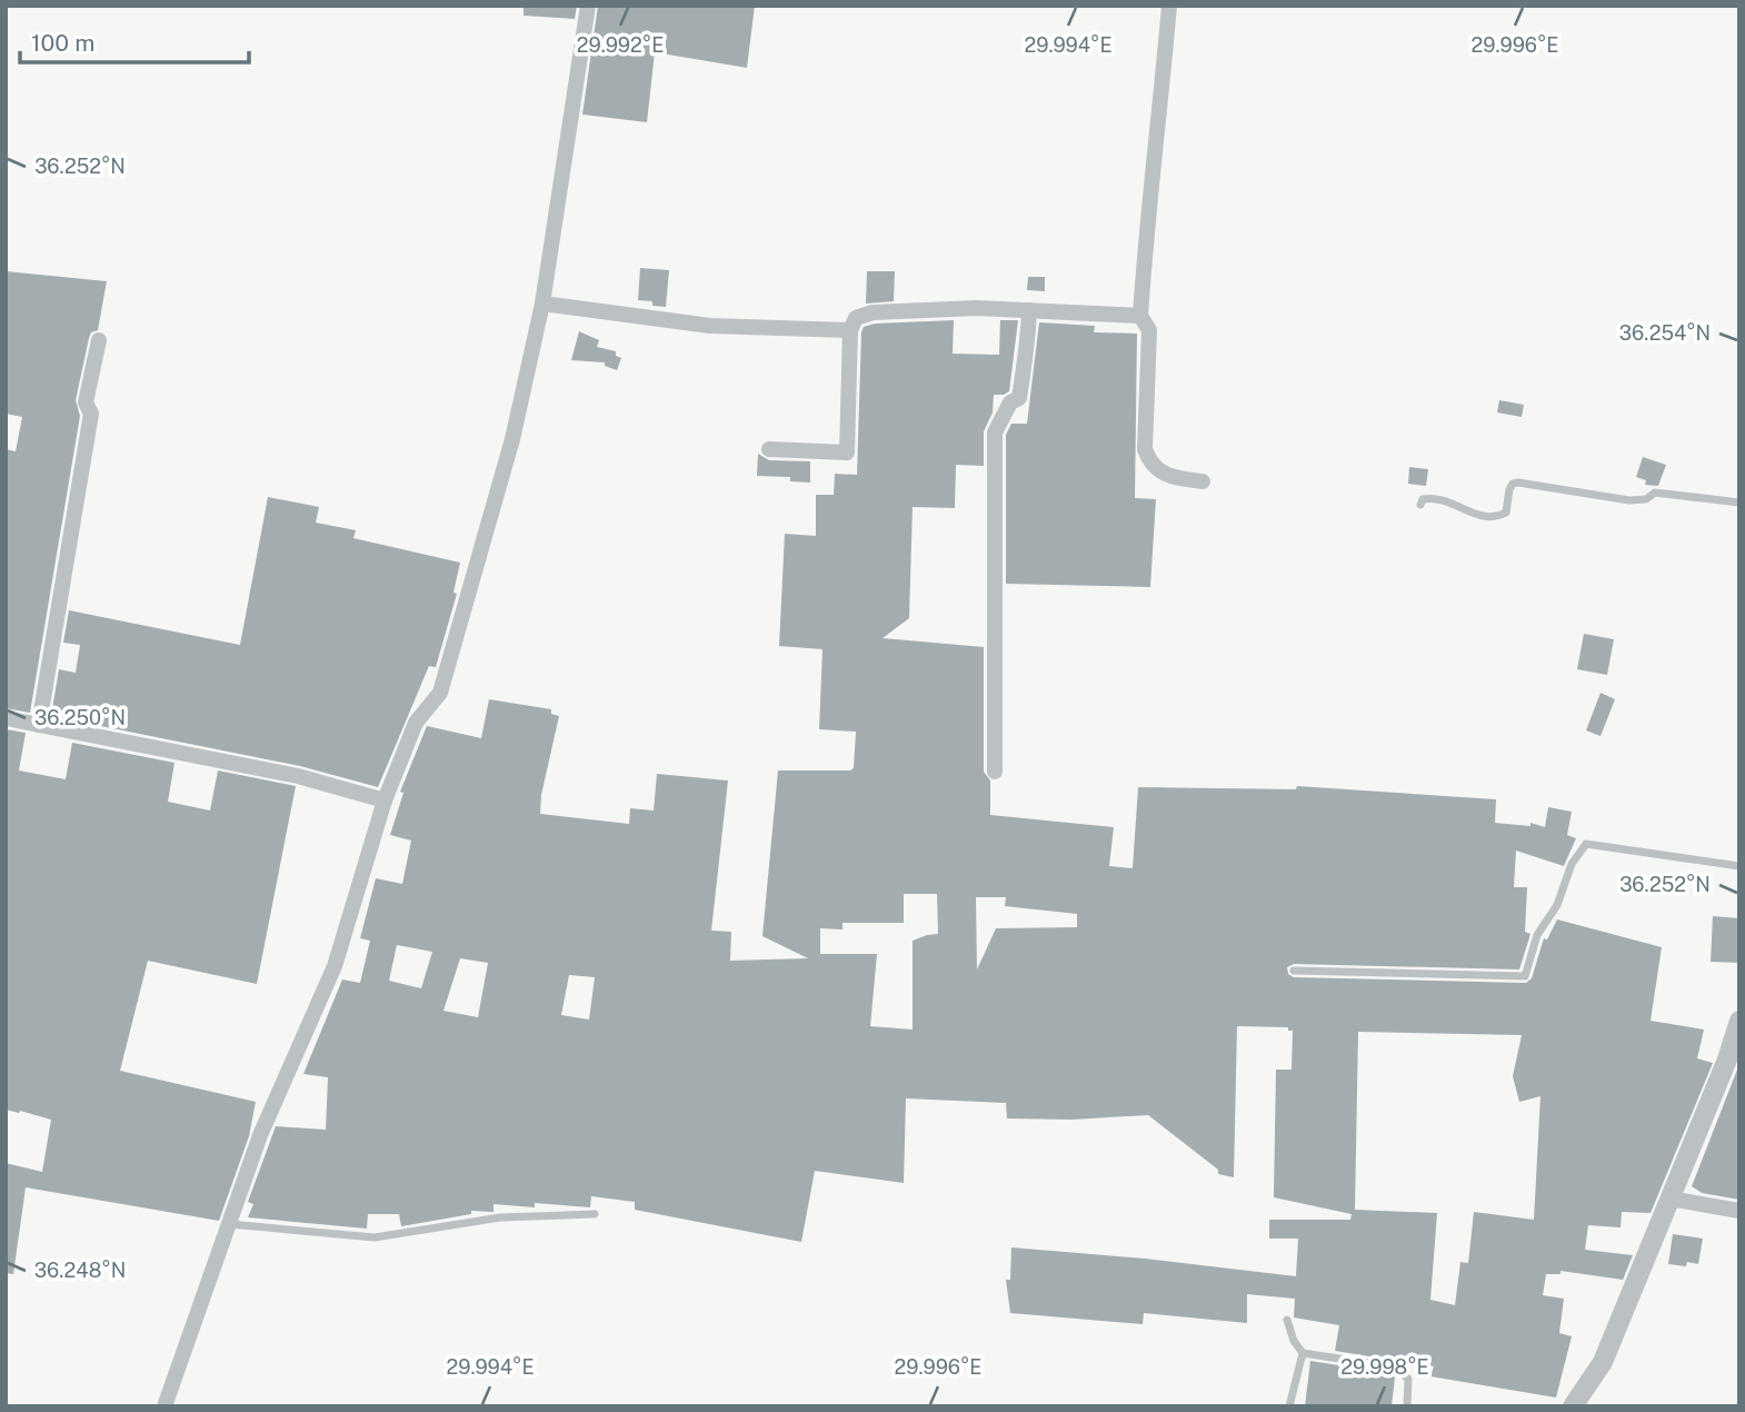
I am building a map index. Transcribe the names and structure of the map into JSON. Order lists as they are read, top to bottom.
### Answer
{
  "scale_bar": "100 m",
  "coordinates": [
    "29.992°E",
    "29.994°E",
    "29.996°E",
    "36.252°N",
    "36.254°N",
    "36.250°N",
    "36.248°N",
    "29.998°E"
  ]
}
